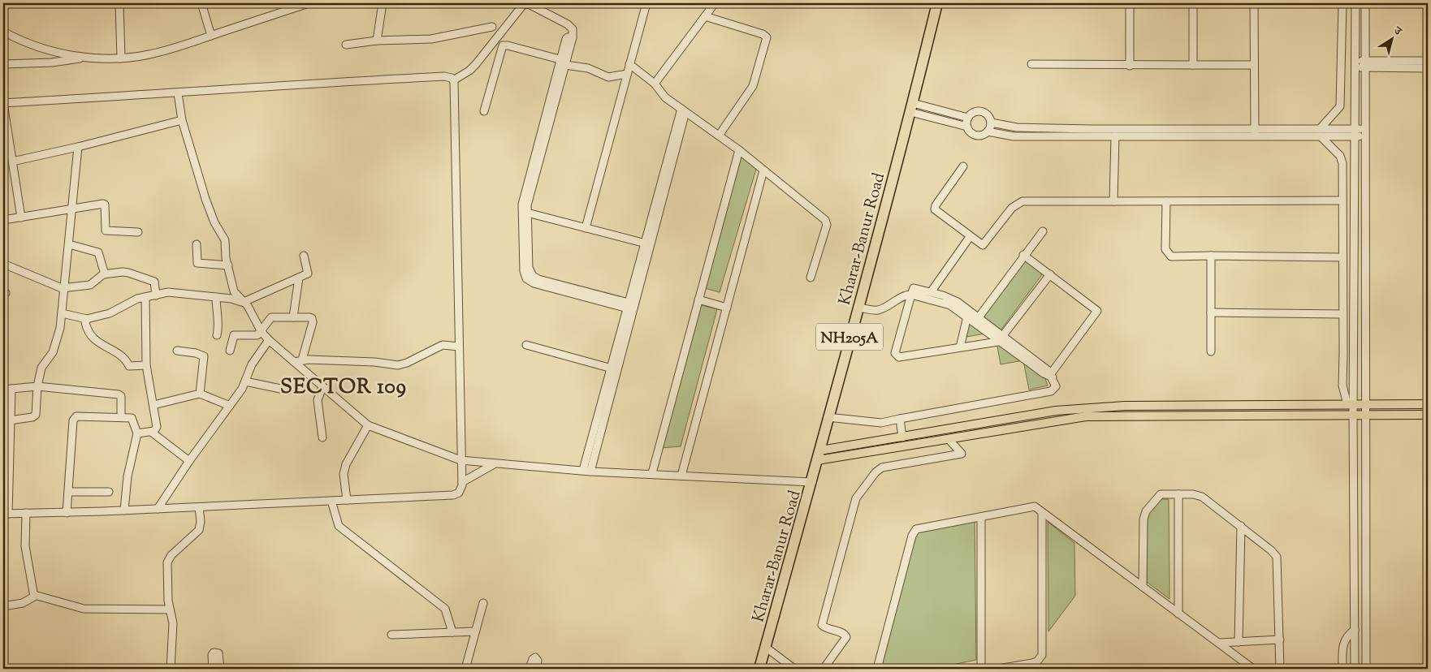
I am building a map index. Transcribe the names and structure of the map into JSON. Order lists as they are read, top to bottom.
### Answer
{
  "streets": {
    "highway": ["Kharar-Banur Road", "NH205A"]
  },
  "districts": ["SECTOR 109"],
  "north": "top right"
}
